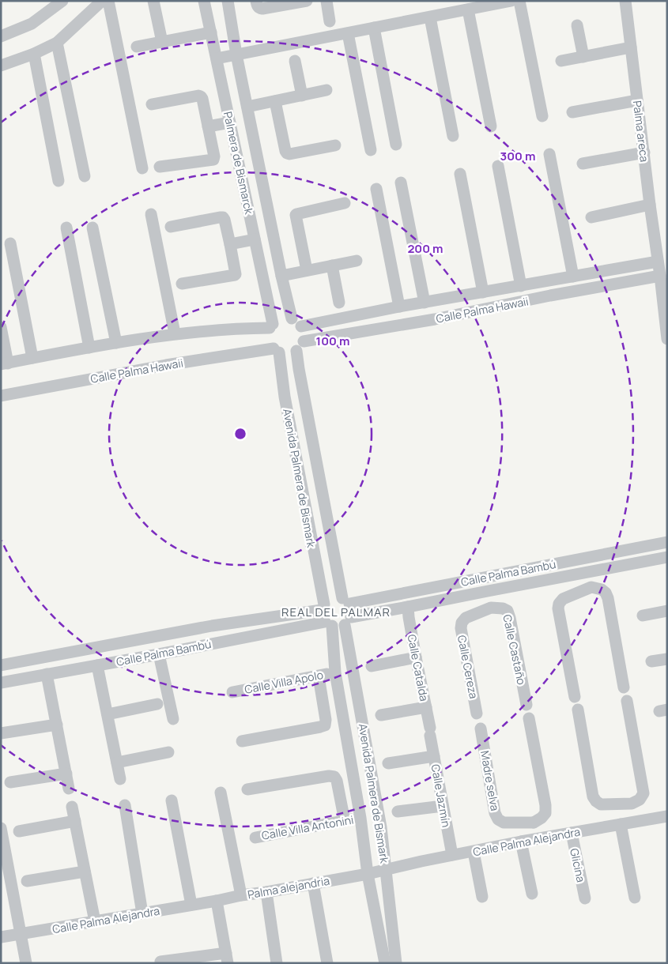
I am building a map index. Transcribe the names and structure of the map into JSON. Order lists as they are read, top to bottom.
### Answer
{
  "streets": {
    "street": [
      "Palma areca",
      "Palmera de Bismarck",
      "Calle Palma Hawaii",
      "Avenida Palmera de Bismark",
      "Calle Palma Bambú",
      "Calle Castaño",
      "Calle Cereza",
      "Calle Catalda",
      "Calle Villa Apolo",
      "Madre selva",
      "Calle Jazmín",
      "Calle Villa Antonini",
      "Calle Palma Alejandra",
      "Glicina",
      "Palma alejandria"
    ]
  },
  "crossings": [
    ["Palma areca", "Calle Palma Hawaii"],
    ["Palmera de Bismarck", "Calle Palma Hawaii"],
    ["Palmera de Bismarck", "Avenida Palmera de Bismark"],
    ["Calle Palma Hawaii", "Avenida Palmera de Bismark"],
    ["Avenida Palmera de Bismark", "Calle Palma Bambú"],
    ["Avenida Palmera de Bismark", "Calle Villa Apolo"],
    ["Avenida Palmera de Bismark", "Calle Villa Antonini"],
    ["Avenida Palmera de Bismark", "Calle Palma Alejandra"],
    ["Avenida Palmera de Bismark", "Palma alejandria"],
    ["Calle Palma Bambú", "Calle Catalda"],
    ["Calle Castaño", "Calle Cereza"],
    ["Calle Catalda", "Calle Jazmín"],
    ["Calle Jazmín", "Calle Palma Alejandra"],
    ["Calle Palma Alejandra", "Glicina"],
    ["Calle Palma Alejandra", "Palma alejandria"]
  ],
  "districts": ["REAL DEL PALMAR"],
  "rings": ["300 m", "200 m", "100 m"]
}
